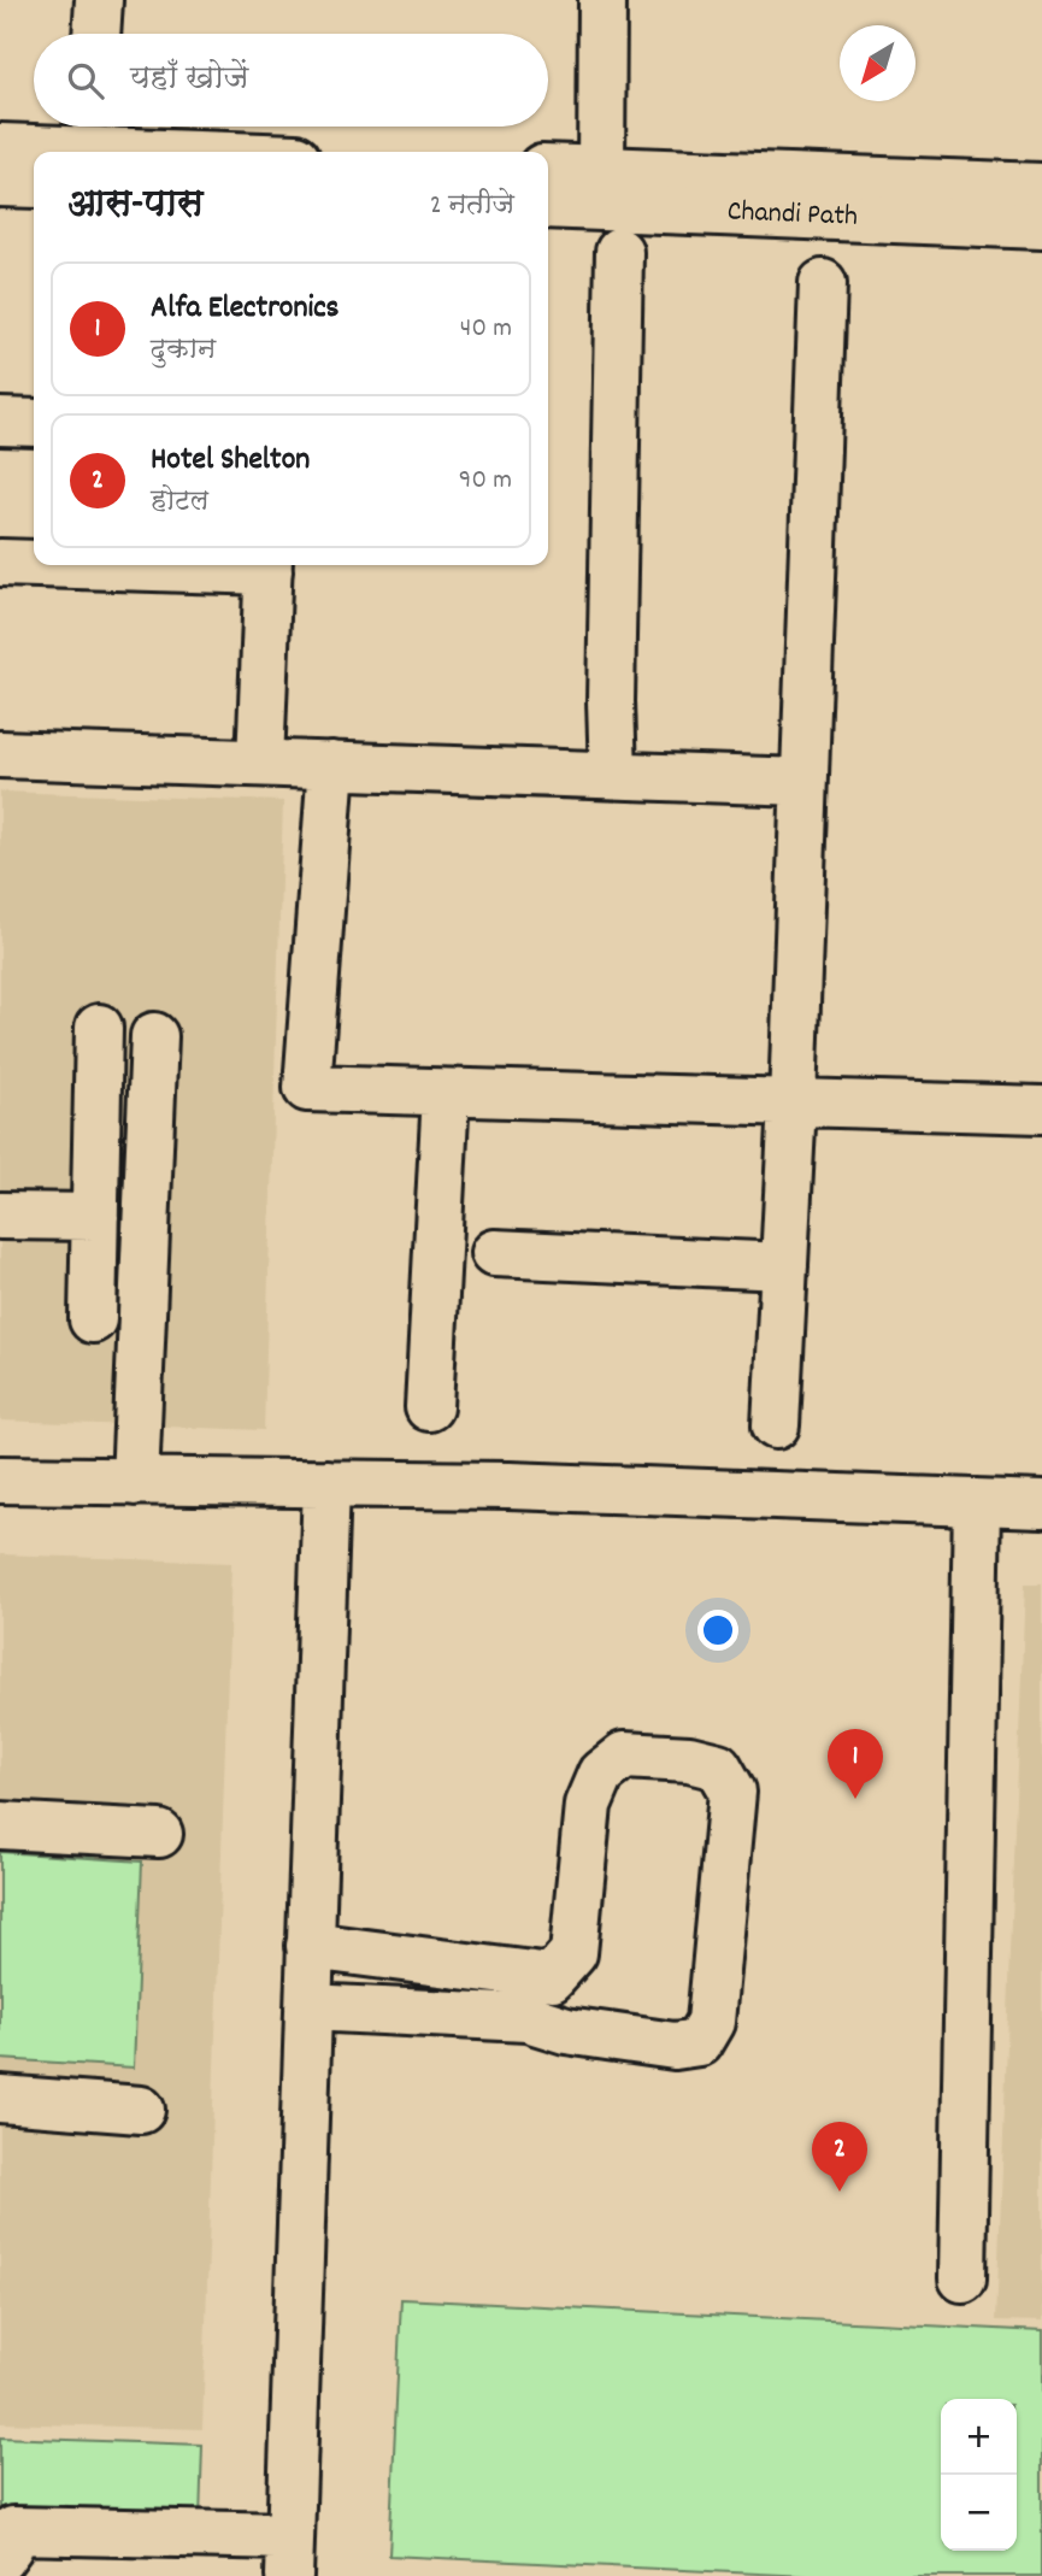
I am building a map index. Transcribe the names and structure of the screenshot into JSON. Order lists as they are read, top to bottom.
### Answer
{
  "streets": {
    "street": ["Chandi Path"]
  },
  "north": "bottom left",
  "page": {
    "search": "यहाँ खोजें",
    "heading": ["आस-पास", "2 नतीजे"],
    "list": [
      {
        "mark": "1",
        "name": "Alfa Electronics",
        "note": "दुकान",
        "value": "40 m"
      },
      {
        "mark": "2",
        "name": "Hotel Shelton",
        "note": "होटल",
        "value": "90 m"
      }
    ],
    "pins": ["1", "2"],
    "map_buttons": ["+", "−"]
  }
}
